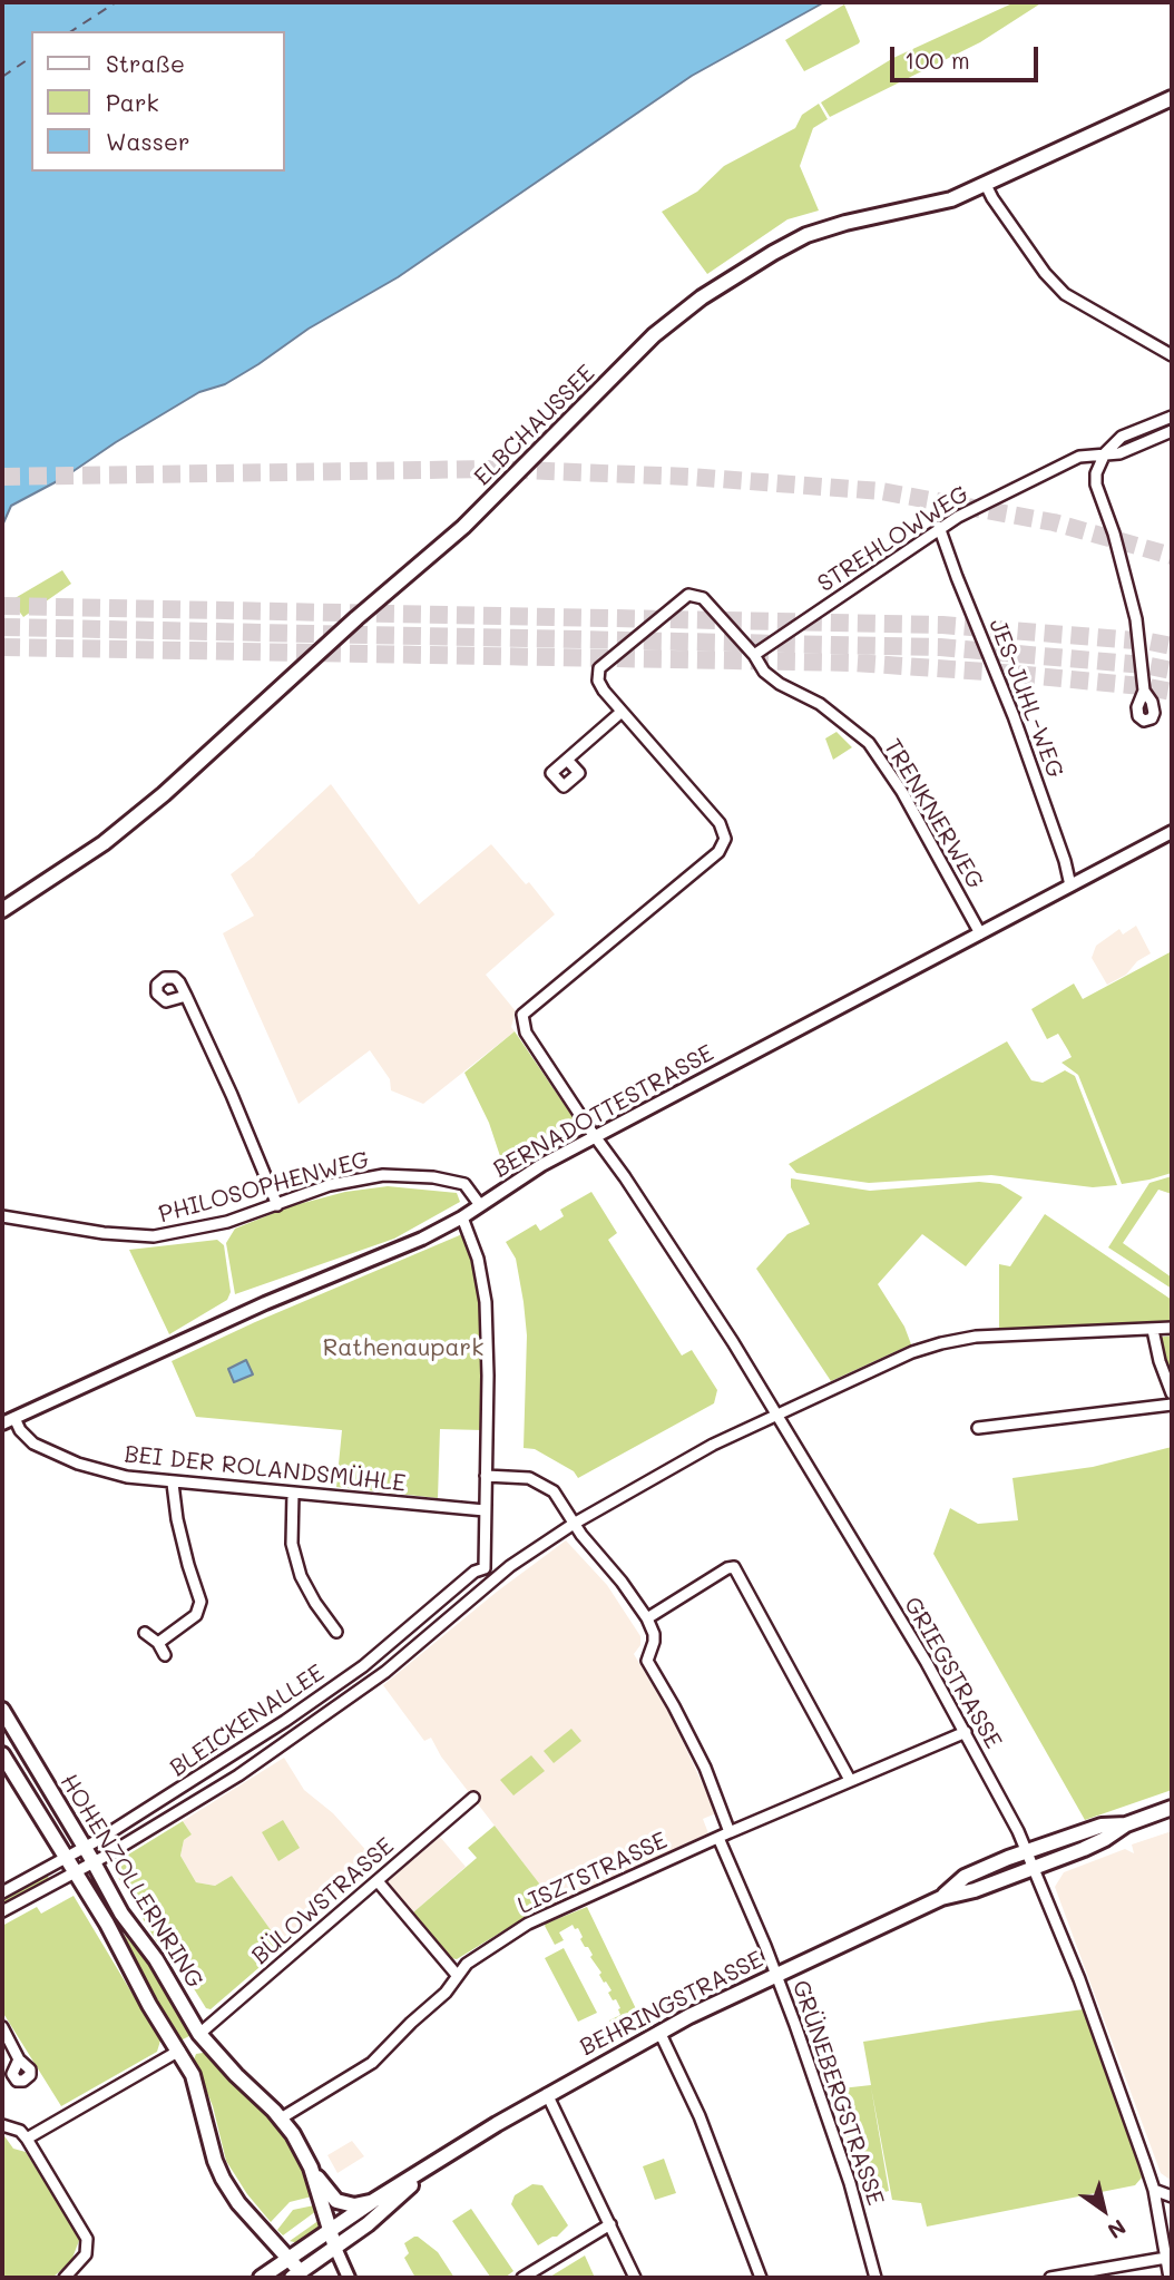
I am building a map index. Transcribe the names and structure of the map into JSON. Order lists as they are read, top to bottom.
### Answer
{
  "streets": {
    "main road": ["ELBCHAUSSEE", "HOHENZOLLERNRING", "BEHRINGSTRASSE"],
    "street": [
      "STREHLOWWEG",
      "JES-JUHL-WEG",
      "TRENKNERWEG",
      "BERNADOTTESTRASSE",
      "PHILOSOPHENWEG",
      "BEI DER ROLANDSMÜHLE",
      "GRIEGSTRASSE",
      "BLEICKENALLEE",
      "LISZTSTRASSE",
      "BÜLOWSTRASSE",
      "GRÜNEBERGSTRASSE"
    ]
  },
  "crossings": [
    ["STREHLOWWEG", "JES-JUHL-WEG"],
    ["STREHLOWWEG", "TRENKNERWEG"],
    ["JES-JUHL-WEG", "BERNADOTTESTRASSE"],
    ["TRENKNERWEG", "BERNADOTTESTRASSE"],
    ["TRENKNERWEG", "GRIEGSTRASSE"],
    ["BERNADOTTESTRASSE", "PHILOSOPHENWEG"],
    ["BERNADOTTESTRASSE", "BEI DER ROLANDSMÜHLE"],
    ["BERNADOTTESTRASSE", "GRIEGSTRASSE"],
    ["GRIEGSTRASSE", "BLEICKENALLEE"],
    ["GRIEGSTRASSE", "LISZTSTRASSE"],
    ["GRIEGSTRASSE", "BEHRINGSTRASSE"],
    ["BLEICKENALLEE", "HOHENZOLLERNRING"],
    ["LISZTSTRASSE", "HOHENZOLLERNRING"],
    ["LISZTSTRASSE", "GRÜNEBERGSTRASSE"],
    ["HOHENZOLLERNRING", "BÜLOWSTRASSE"],
    ["HOHENZOLLERNRING", "BEHRINGSTRASSE"],
    ["BEHRINGSTRASSE", "GRÜNEBERGSTRASSE"]
  ],
  "parks": ["Rathenaupark"],
  "legend": ["Straße", "Park", "Wasser"],
  "scale_bar": "100 m",
  "north": "bottom right"
}
